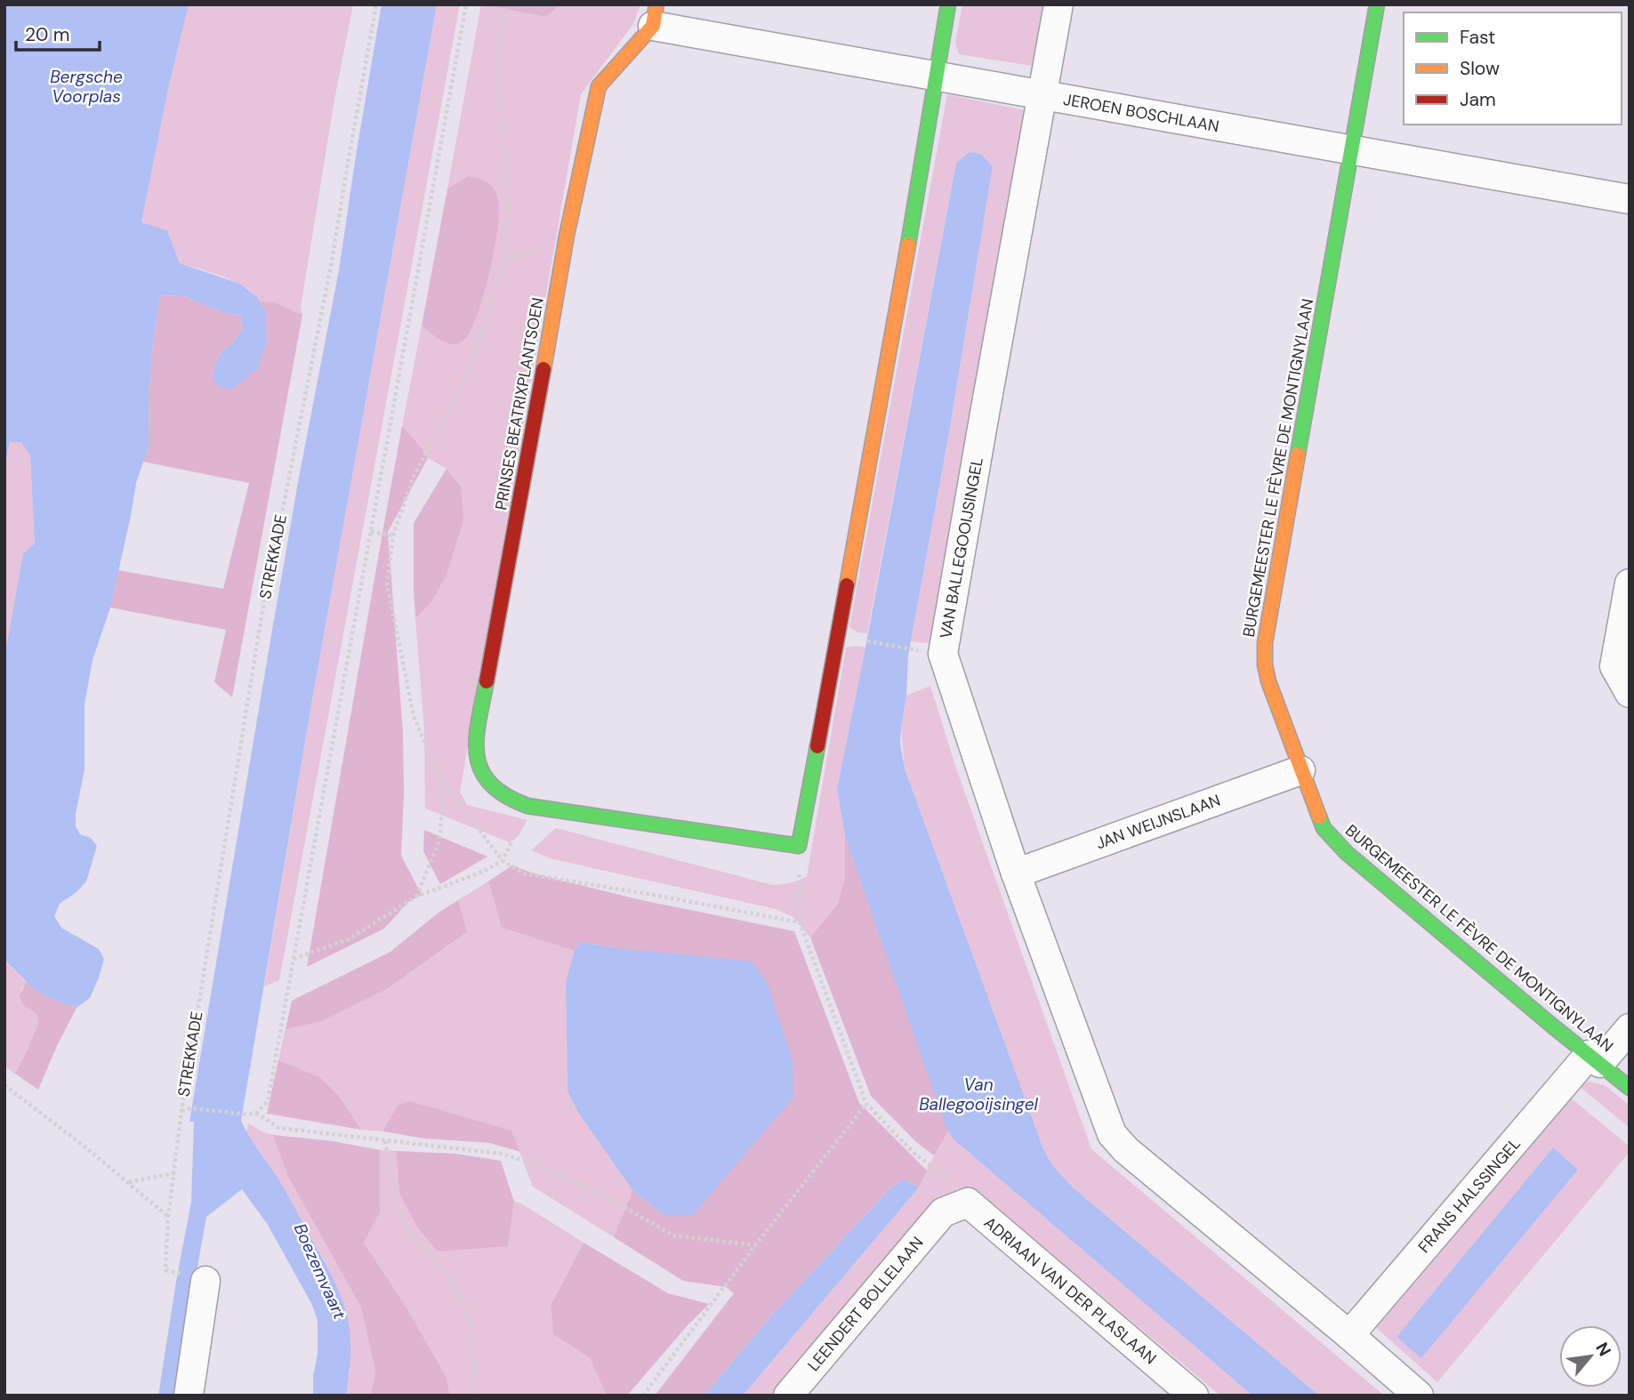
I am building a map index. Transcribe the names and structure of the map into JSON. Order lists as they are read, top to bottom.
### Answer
{
  "streets": {
    "street": [
      "JEROEN BOSCHLAAN",
      "PRINSES BEATRIXPLANTSOEN",
      "BURGEMEESTER LE FÈVRE DE MONTIGNYLAAN",
      "VAN BALLEGOOIJSINGEL",
      "JAN WEIJNSLAAN",
      "FRANS HALSSINGEL",
      "ADRIAAN VAN DER PLASLAAN",
      "LEENDERT BOLLELAAN"
    ],
    "path": ["STREKKADE"]
  },
  "crossings": [
    ["JEROEN BOSCHLAAN", "PRINSES BEATRIXPLANTSOEN"],
    ["JEROEN BOSCHLAAN", "BURGEMEESTER LE FÈVRE DE MONTIGNYLAAN"],
    ["JEROEN BOSCHLAAN", "VAN BALLEGOOIJSINGEL"],
    ["BURGEMEESTER LE FÈVRE DE MONTIGNYLAAN", "JAN WEIJNSLAAN"],
    ["BURGEMEESTER LE FÈVRE DE MONTIGNYLAAN", "FRANS HALSSINGEL"],
    ["VAN BALLEGOOIJSINGEL", "JAN WEIJNSLAAN"],
    ["VAN BALLEGOOIJSINGEL", "FRANS HALSSINGEL"],
    ["ADRIAAN VAN DER PLASLAAN", "LEENDERT BOLLELAAN"]
  ],
  "water": ["Bergsche Voorplas", "Van Ballegooijsingel", "Boezemvaart"],
  "legend": ["Fast", "Slow", "Jam"],
  "scale_bar": "20 m",
  "north": "top right"
}
